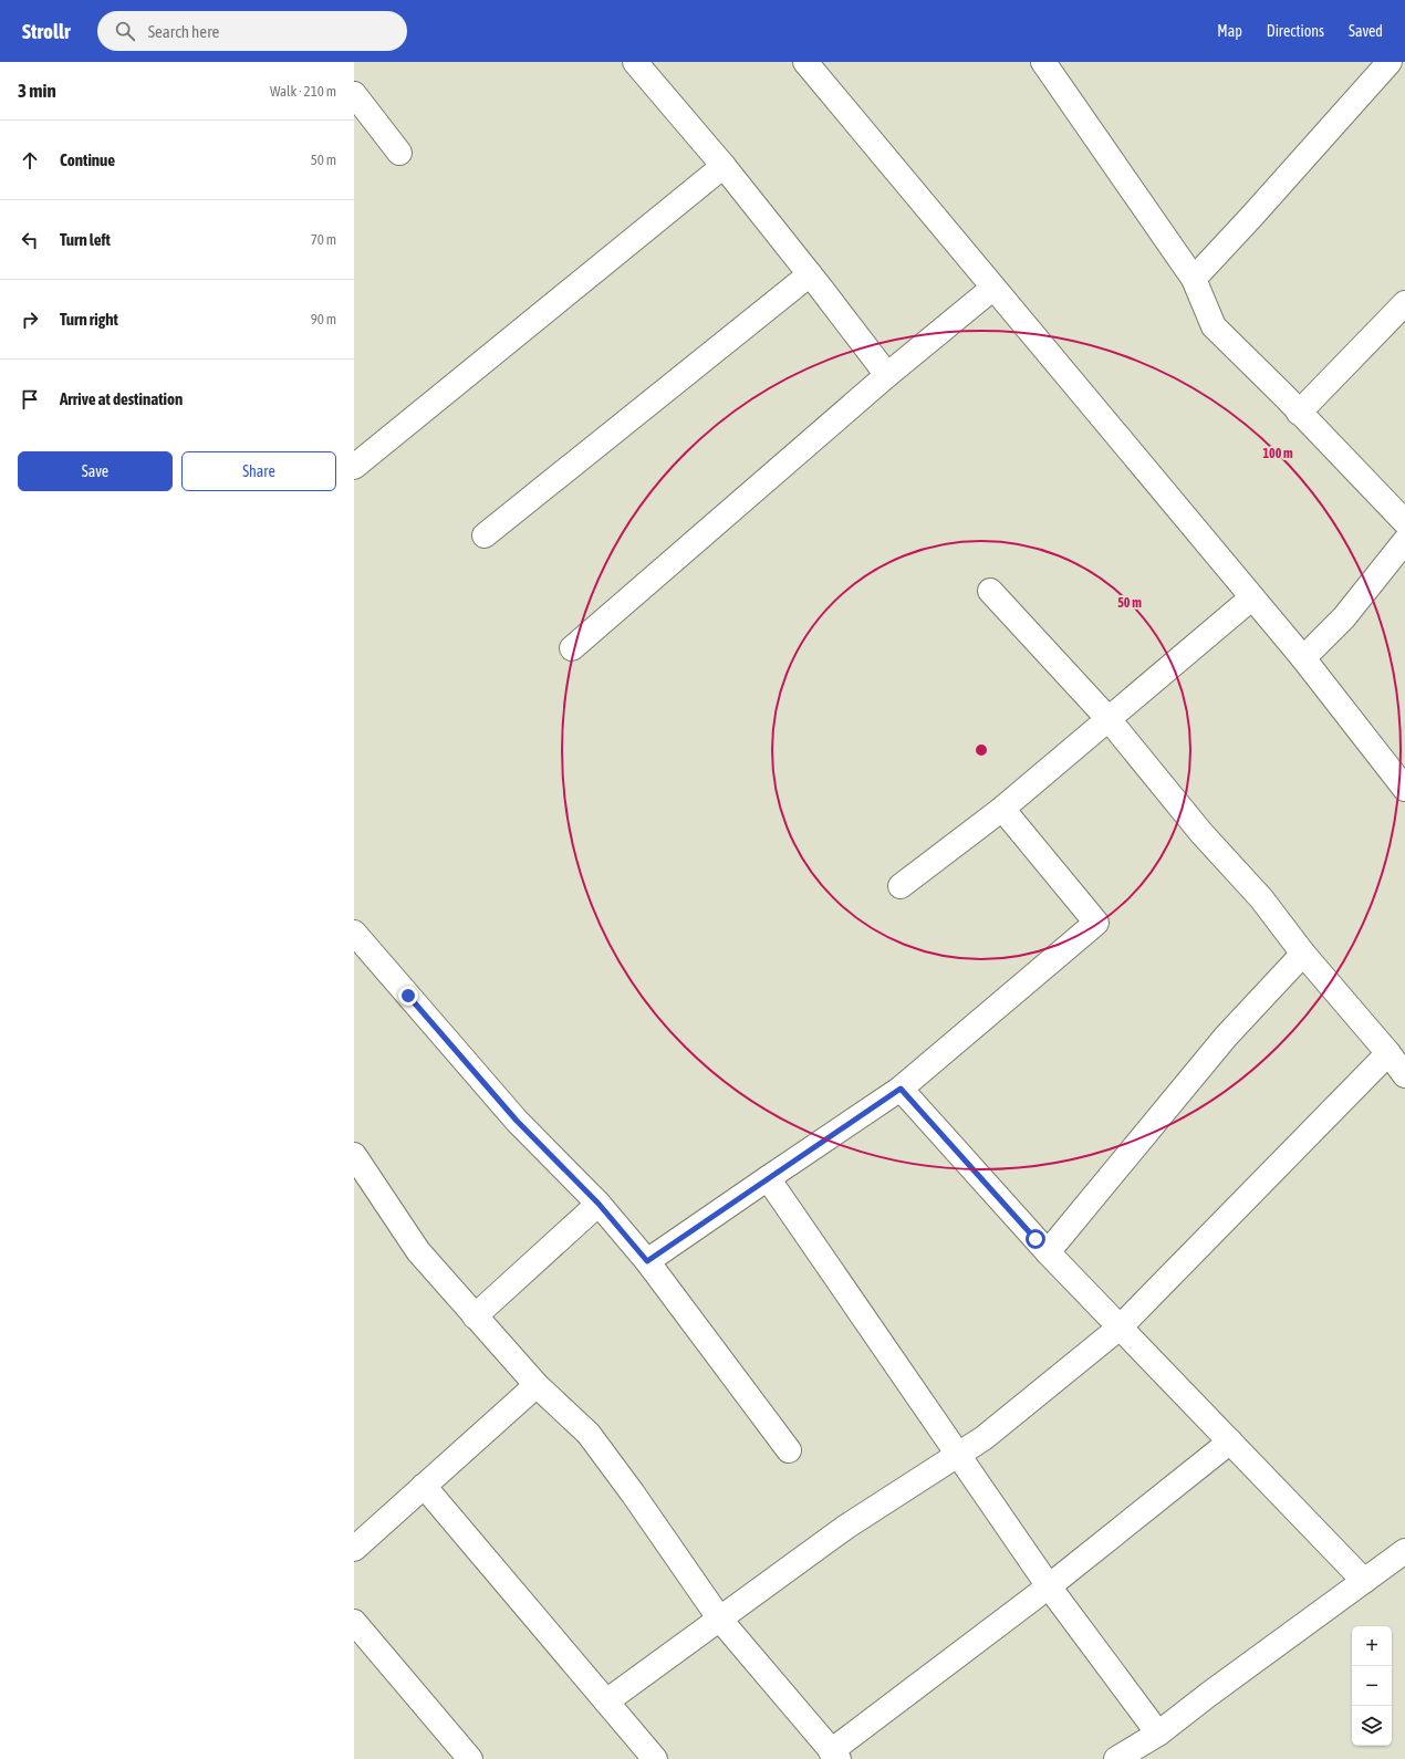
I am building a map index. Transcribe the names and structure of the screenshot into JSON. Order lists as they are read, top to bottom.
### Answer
{
  "page": {
    "header": "Strollr",
    "search": "Search here",
    "nav": ["Map", "Directions", "Saved"],
    "heading": ["3 min", "Walk · 210 m"],
    "list": [
      ["Continue", "50 m"],
      ["Turn left", "70 m"],
      ["Turn right", "90 m"],
      "Arrive at destination"
    ],
    "buttons": ["Save", "Share"],
    "map_buttons": ["+", "−"]
  },
  "rings": ["100 m", "50 m"]
}
